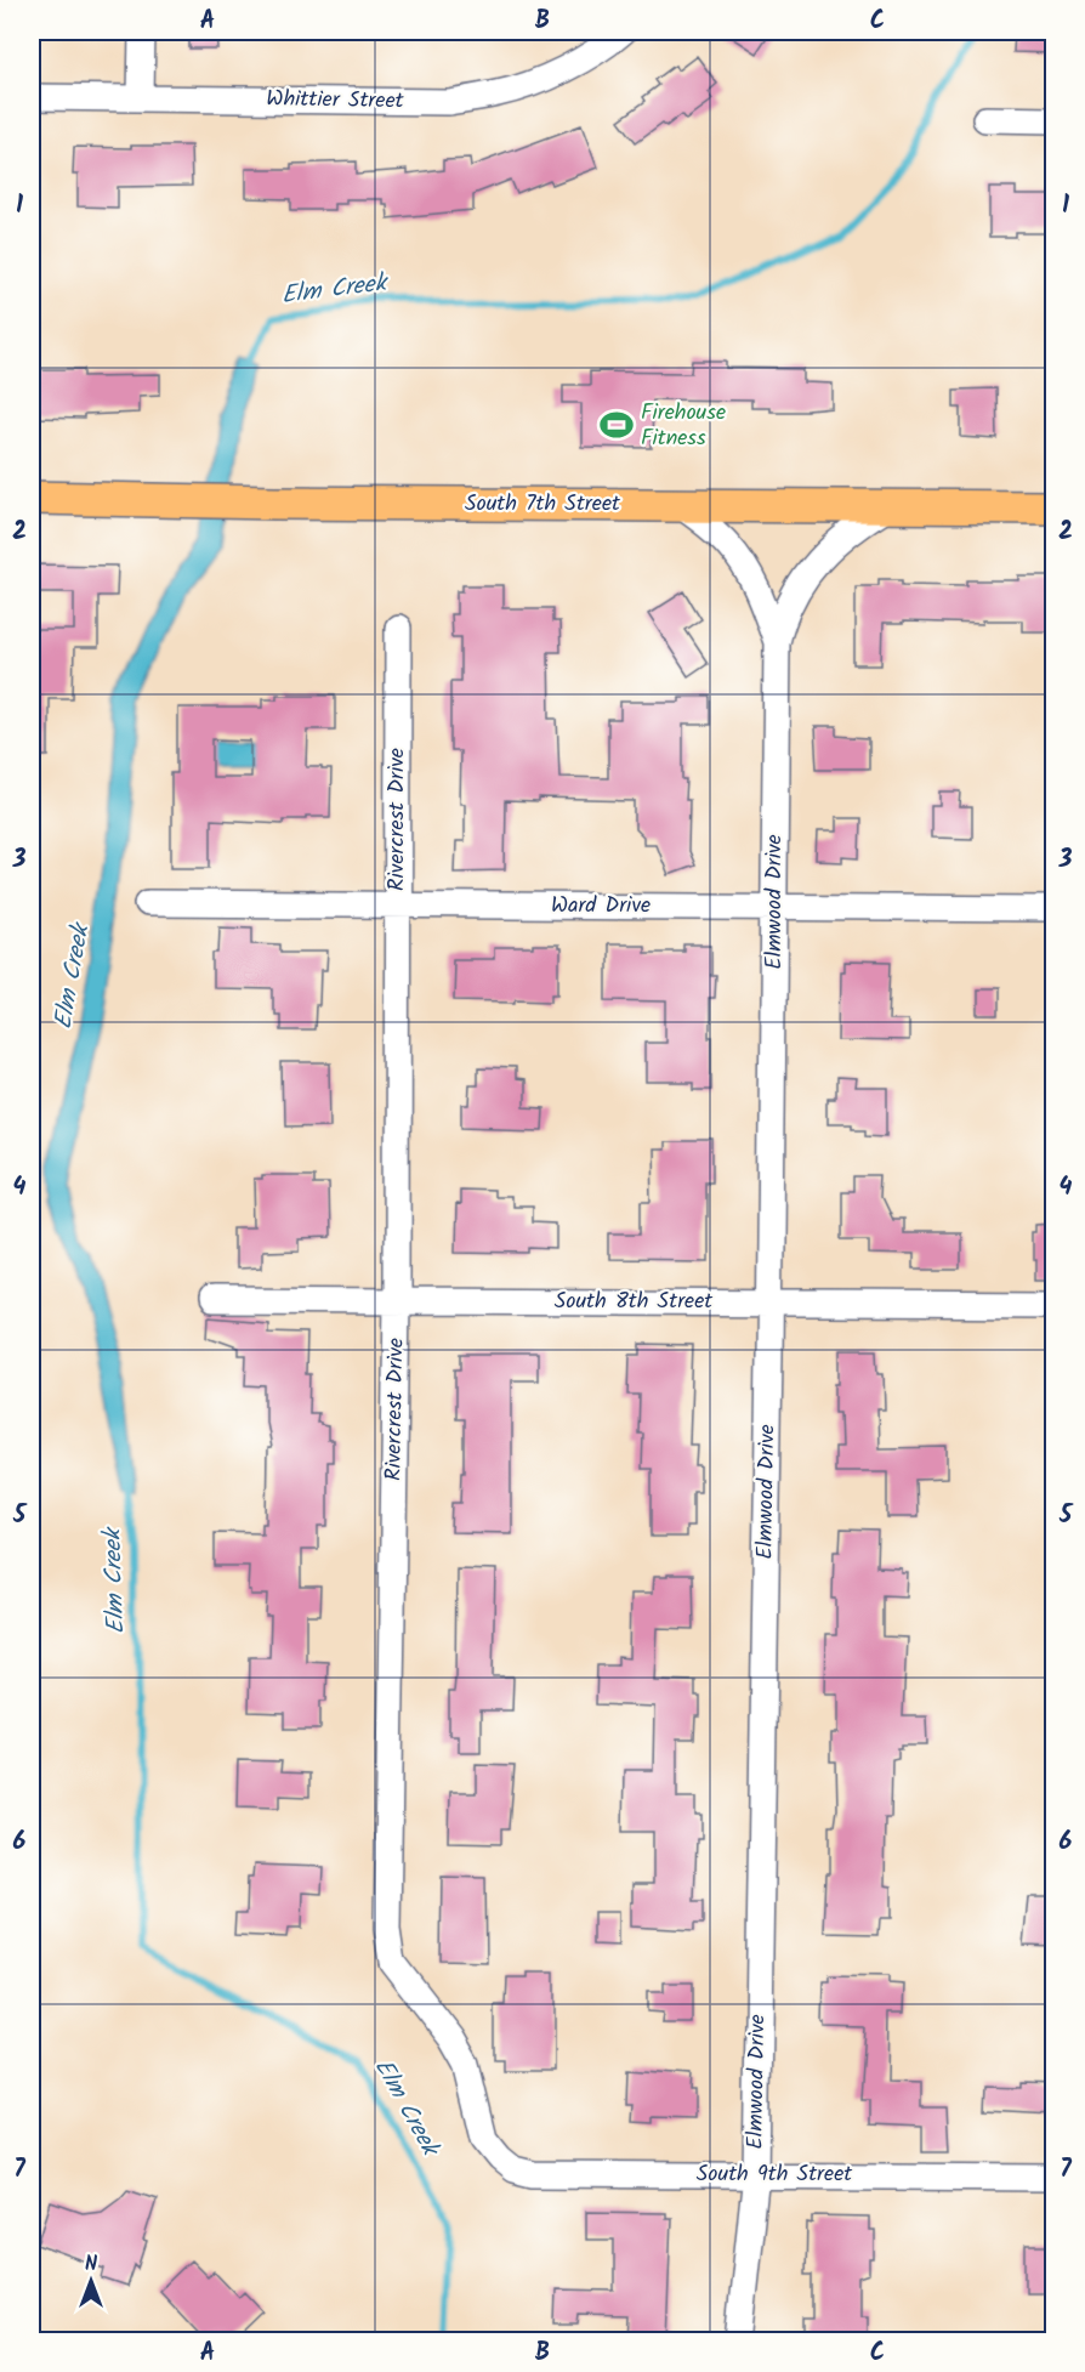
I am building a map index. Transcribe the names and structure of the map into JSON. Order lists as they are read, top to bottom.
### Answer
{
  "streets": {
    "main road": ["South 7th Street"],
    "street": [
      "Whittier Street",
      "Rivercrest Drive",
      "Elmwood Drive",
      "Ward Drive",
      "South 8th Street",
      "South 9th Street"
    ]
  },
  "crossings": [
    ["South 7th Street", "Elmwood Drive"],
    ["Rivercrest Drive", "Ward Drive"],
    ["Rivercrest Drive", "South 8th Street"],
    ["Rivercrest Drive", "South 9th Street"],
    ["Elmwood Drive", "Ward Drive"],
    ["Elmwood Drive", "South 8th Street"],
    ["Elmwood Drive", "South 9th Street"]
  ],
  "water": ["Elm Creek"],
  "places": {
    "sports": ["Firehouse Fitness"]
  },
  "north": "top",
  "grid": {
    "columns": ["A", "B", "C"],
    "rows": [
      "1",
      "2",
      "3",
      "4",
      "5",
      "6",
      "7"
    ]
  }
}
